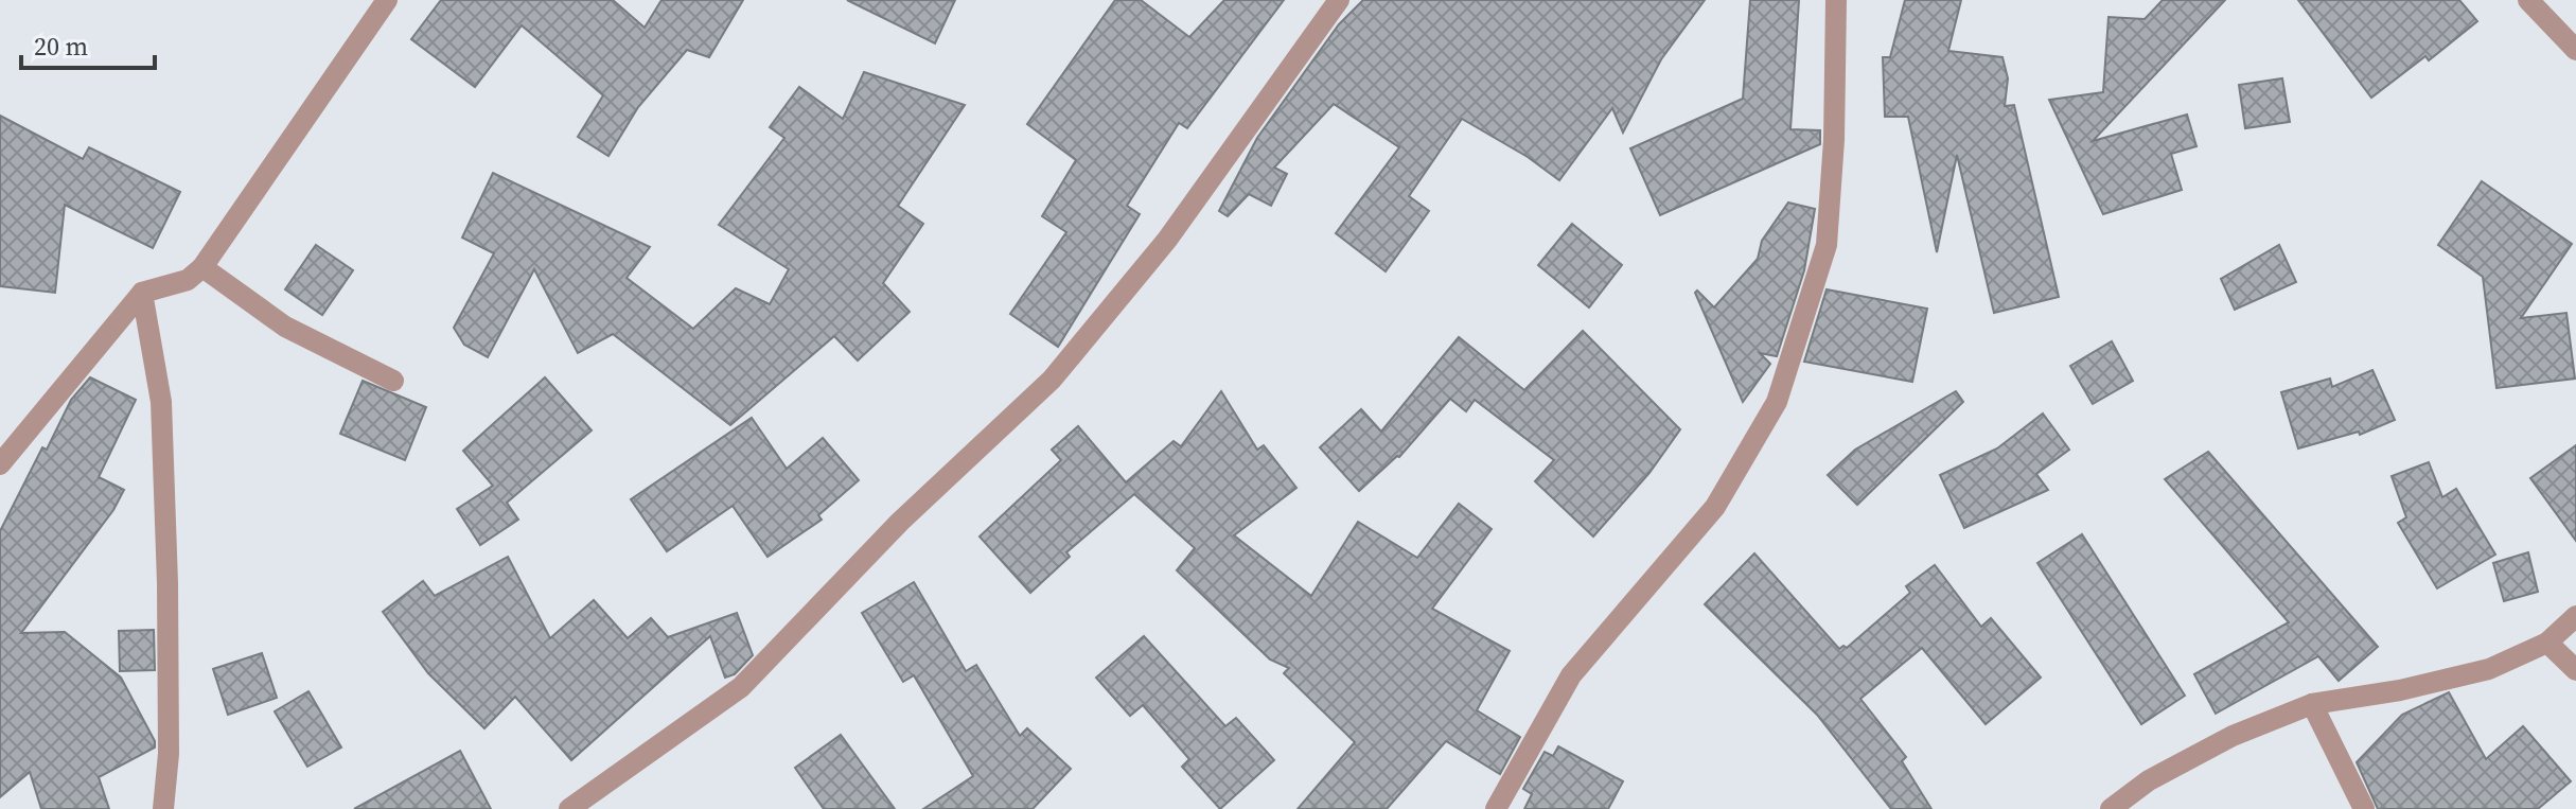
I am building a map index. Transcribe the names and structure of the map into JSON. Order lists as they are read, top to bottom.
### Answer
{
  "scale_bar": "20 m"
}
